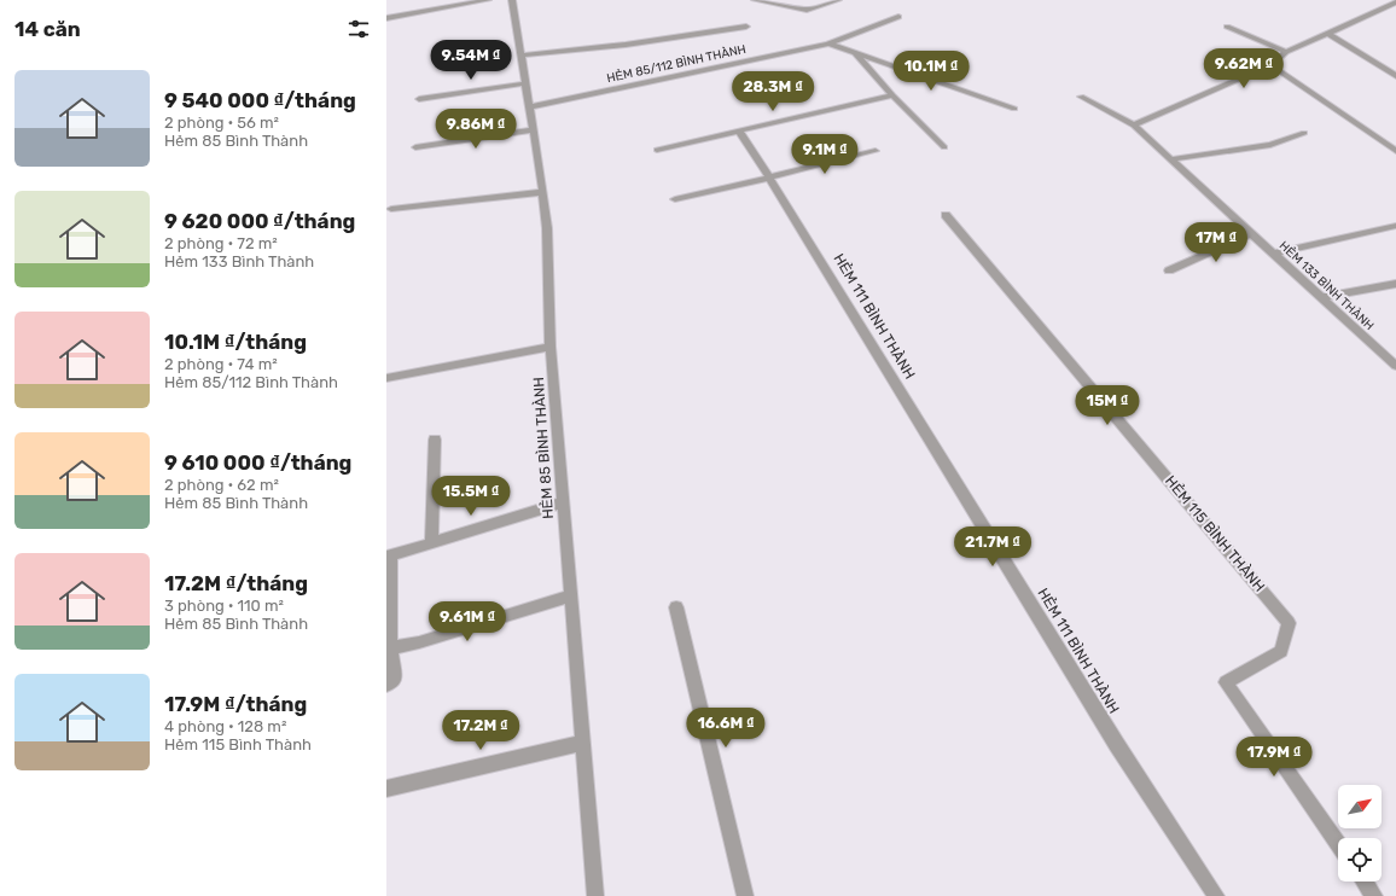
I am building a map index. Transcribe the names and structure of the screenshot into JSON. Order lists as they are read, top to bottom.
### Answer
{
  "streets": {
    "street": [
      "HẺM 85/112 BÌNH THÀNH",
      "HẺM 133 BÌNH THÀNH",
      "HẺM 111 BÌNH THÀNH",
      "HẺM 85 BÌNH THÀNH",
      "HẺM 115 BÌNH THÀNH"
    ]
  },
  "crossings": [
    ["HẺM 85/112 BÌNH THÀNH", "HẺM 85 BÌNH THÀNH"]
  ],
  "north": "top right",
  "page": {
    "heading": "14 căn",
    "price": [
      "9.54M ₫",
      "9.62M ₫",
      "10.1M ₫",
      "28.3M ₫",
      "9.86M ₫",
      "9.1M ₫",
      "17M ₫",
      "15M ₫",
      "15.5M ₫",
      "21.7M ₫",
      "9.61M ₫",
      "16.6M ₫",
      "17.2M ₫",
      "17.9M ₫"
    ],
    "list": [
      {
        "name": "9 540 000 ₫/tháng",
        "note": "2 phòng · 56 m² · Hẻm 85 Bình Thành"
      },
      {
        "name": "9 620 000 ₫/tháng",
        "note": "2 phòng · 72 m² · Hẻm 133 Bình Thành"
      },
      {
        "name": "10.1M ₫/tháng",
        "note": "2 phòng · 74 m² · Hẻm 85/112 Bình Thành"
      },
      {
        "name": "9 610 000 ₫/tháng",
        "note": "2 phòng · 62 m² · Hẻm 85 Bình Thành"
      },
      {
        "name": "17.2M ₫/tháng",
        "note": "3 phòng · 110 m² · Hẻm 85 Bình Thành"
      },
      {
        "name": "17.9M ₫/tháng",
        "note": "4 phòng · 128 m² · Hẻm 115 Bình Thành"
      }
    ]
  }
}
